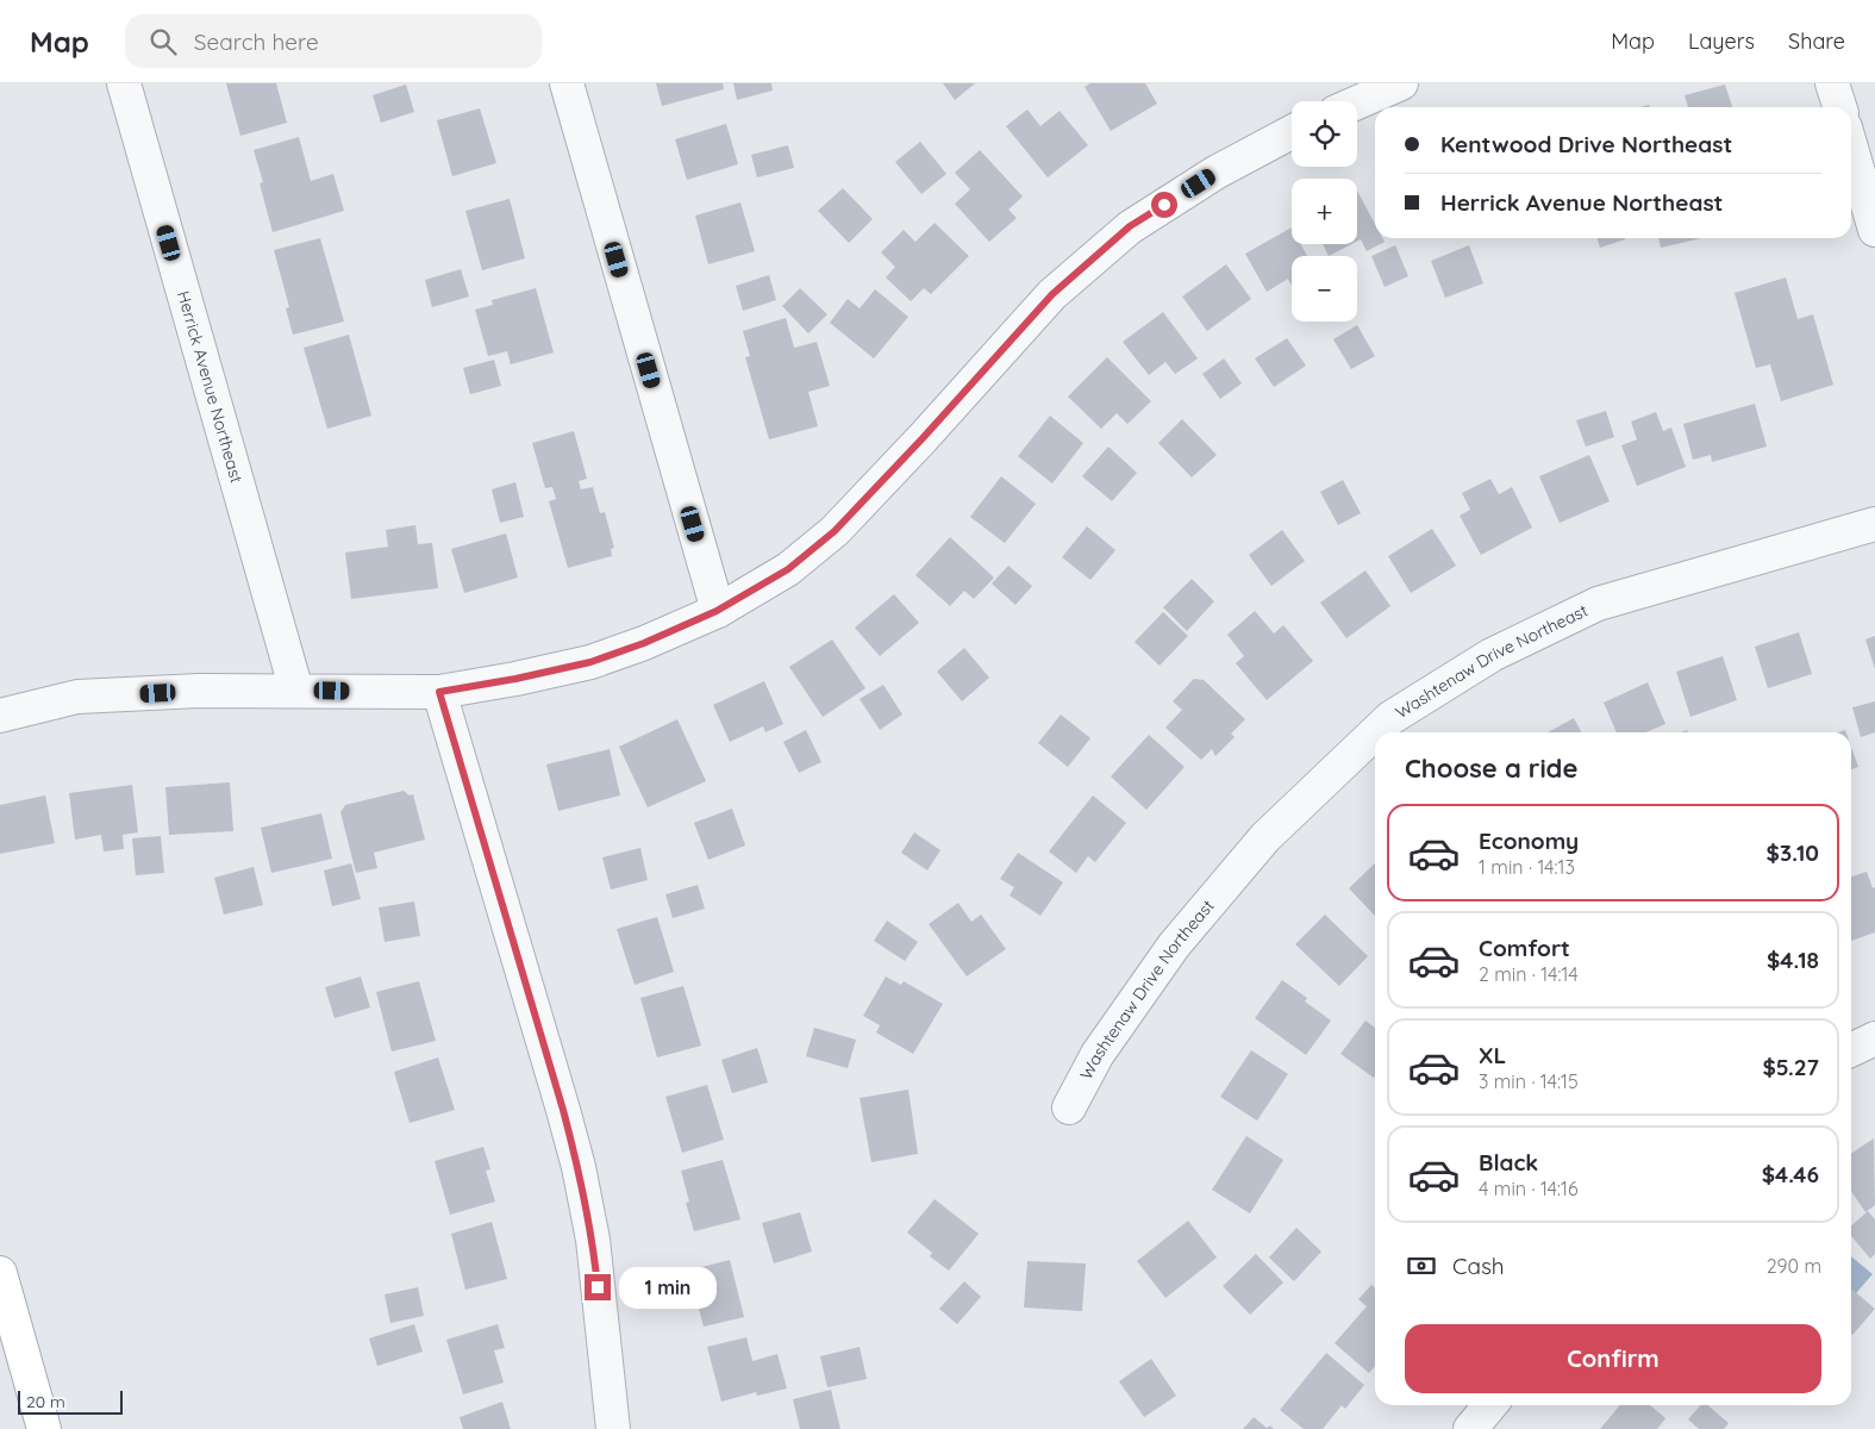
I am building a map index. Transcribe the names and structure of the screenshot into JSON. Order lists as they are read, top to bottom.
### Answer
{
  "streets": {
    "street": ["Herrick Avenue Northeast", "Washtenaw Drive Northeast"]
  },
  "scale_bar": "20 m",
  "page": {
    "header": "Map",
    "search": "Search here",
    "nav": ["Map", "Layers", "Share"],
    "map_buttons": ["+", "−"],
    "banner": ["Kentwood Drive Northeast", "Herrick Avenue Northeast"],
    "heading": "Choose a ride",
    "list": [
      {
        "name": "Economy",
        "note": "1 min · 14:13",
        "value": "$3.10"
      },
      {
        "name": "Comfort",
        "note": "2 min · 14:14",
        "value": "$4.18"
      },
      {
        "name": "XL",
        "note": "3 min · 14:15",
        "value": "$5.27"
      },
      {
        "name": "Black",
        "note": "4 min · 14:16",
        "value": "$4.46"
      }
    ],
    "pay": ["Cash", "290 m"],
    "bubble": "1 min",
    "buttons": "Confirm",
    "scale": "20 m"
  }
}
